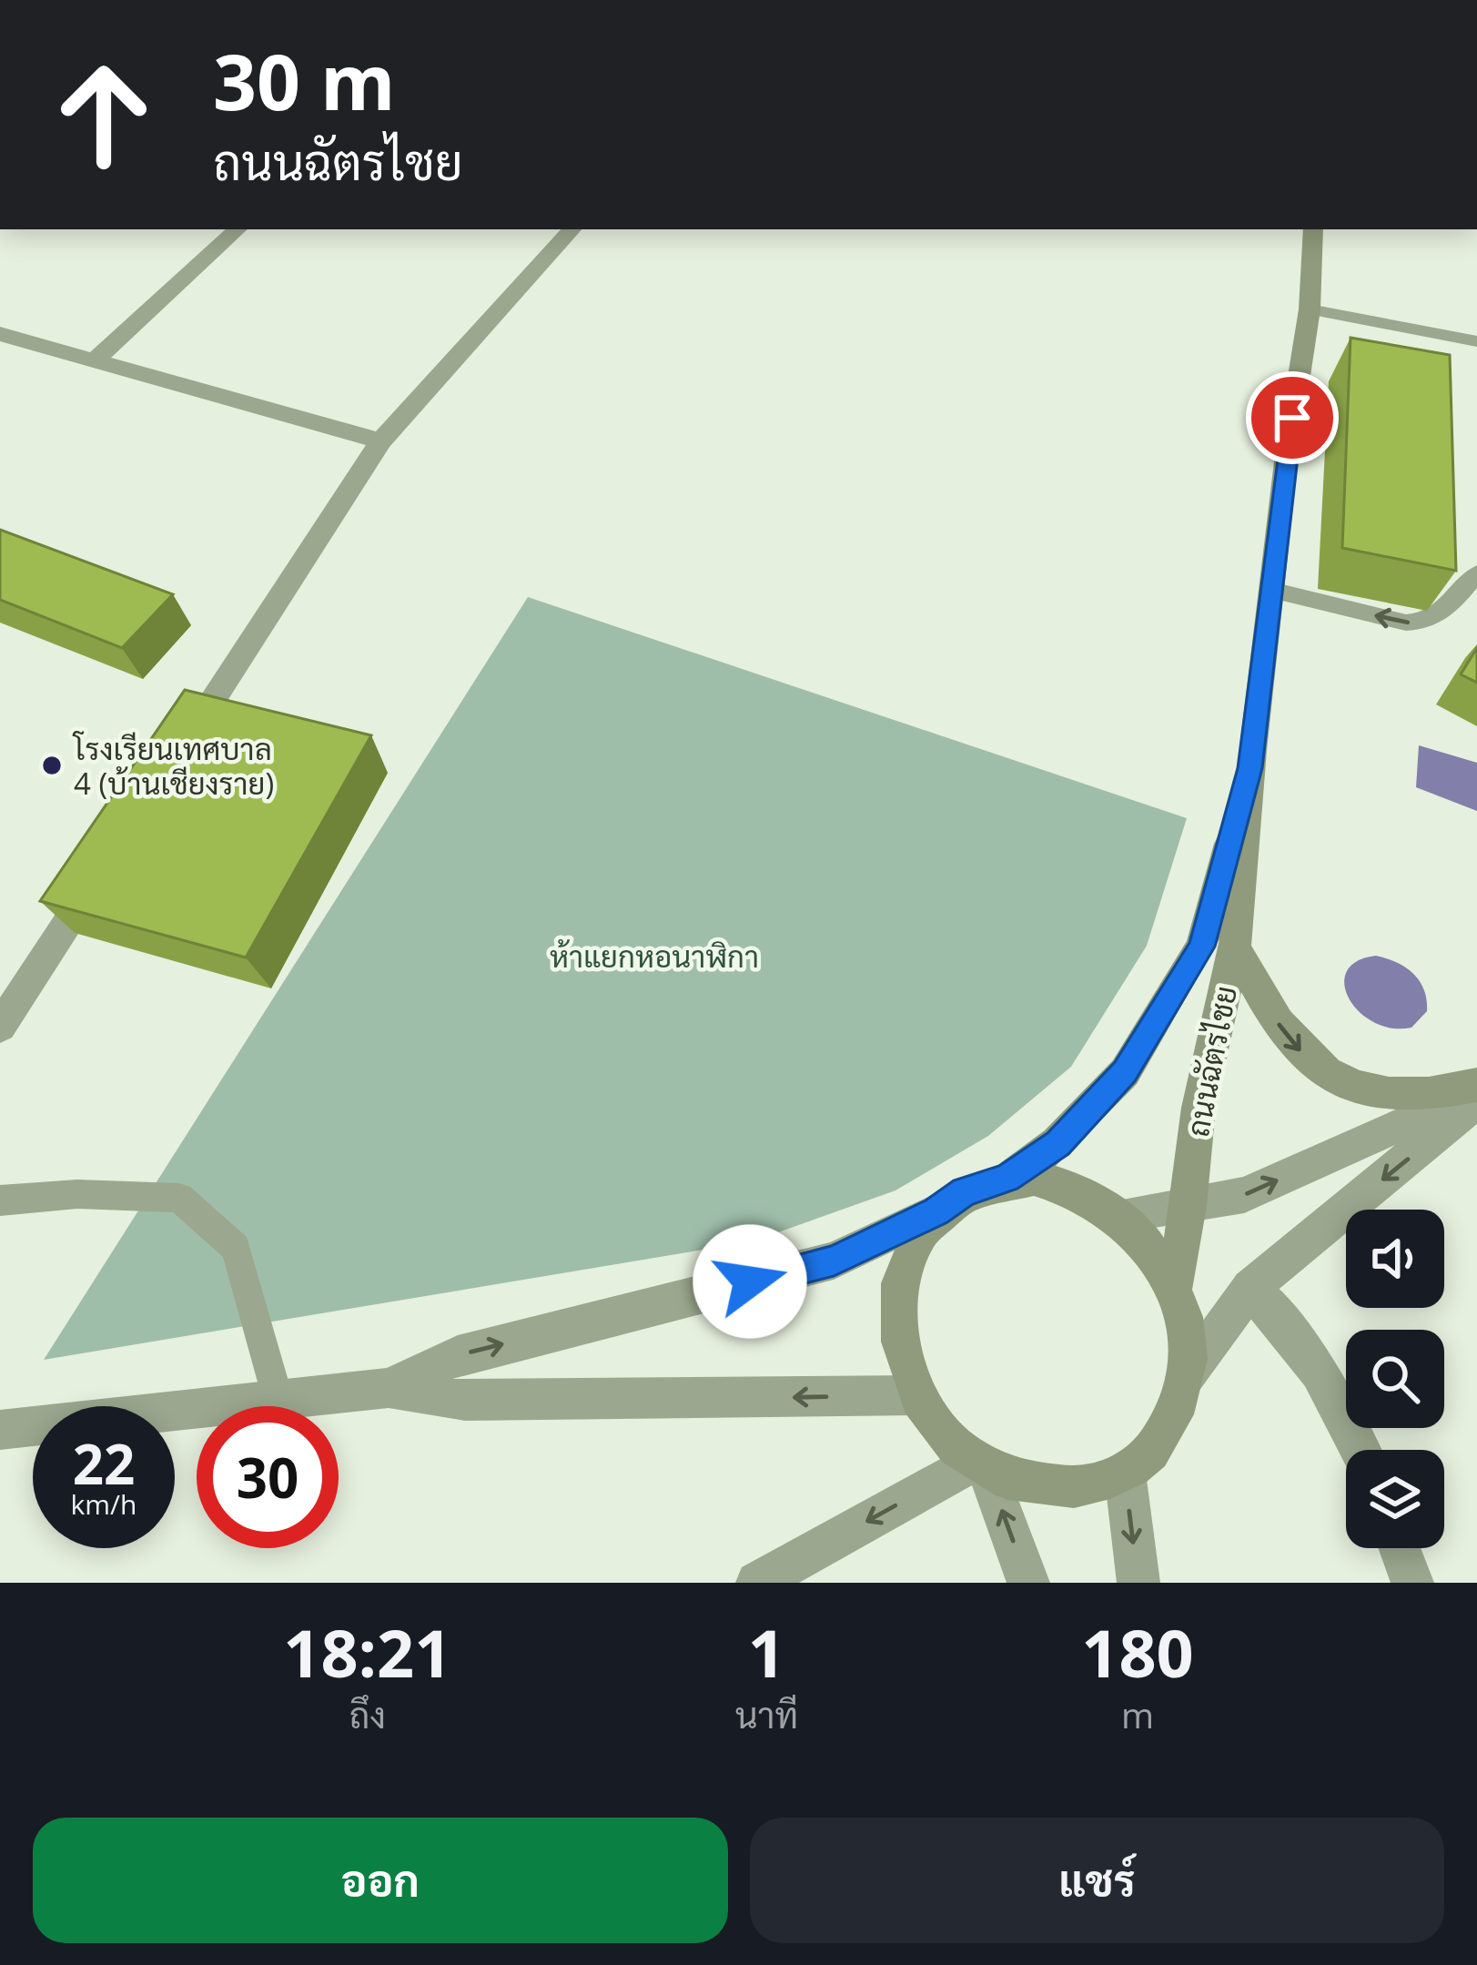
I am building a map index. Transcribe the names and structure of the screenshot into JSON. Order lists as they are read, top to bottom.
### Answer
{
  "streets": {
    "main road": ["ถนนฉัตรไชย"]
  },
  "parks": ["ห้าแยกหอนาฬิกา"],
  "places": ["โรงเรียนเทศบาล 4 (บ้านเชียงราย)"],
  "page": {
    "turn": ["30 m", "ถนนฉัตรไชย"],
    "speed": "22 km/h",
    "limit": "30",
    "eta": [
      "18:21",
      "ถึง",
      "1",
      "นาที",
      "180",
      "m"
    ],
    "buttons": ["ออก", "แชร์"]
  }
}
